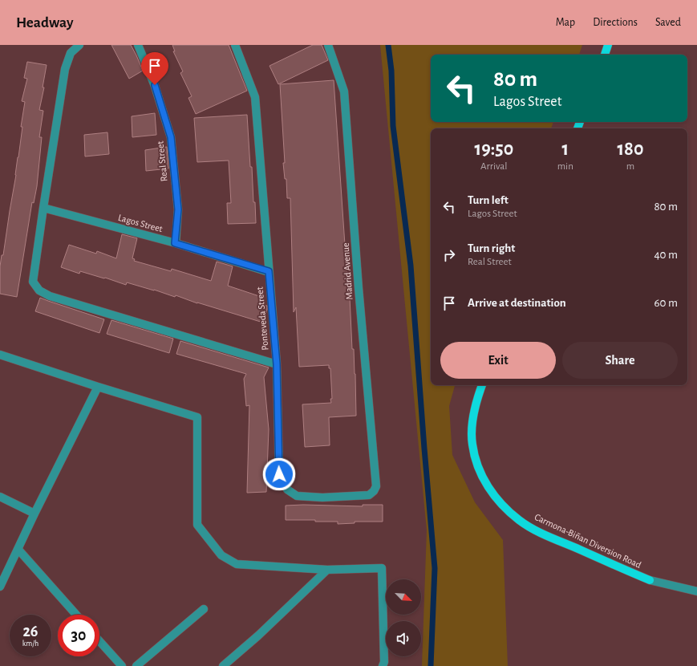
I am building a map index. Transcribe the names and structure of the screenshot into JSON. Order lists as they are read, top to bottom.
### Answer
{
  "streets": {
    "main road": ["Carmona-Biñan Diversion Road"],
    "street": [
      "Real Street",
      "Lagos Street",
      "Madrid Avenue",
      "Ponteveda Street"
    ]
  },
  "crossings": [
    ["Real Street", "Lagos Street"],
    ["Lagos Street", "Ponteveda Street"],
    ["Madrid Avenue", "Ponteveda Street"]
  ],
  "north": "bottom right",
  "page": {
    "header": "Headway",
    "nav": ["Map", "Directions", "Saved"],
    "turn": ["80 m", "Lagos Street"],
    "eta": [
      "19:50",
      "Arrival",
      "1",
      "min",
      "180",
      "m"
    ],
    "list": [
      {
        "name": "Turn left",
        "note": "Lagos Street",
        "value": "80 m"
      },
      {
        "name": "Turn right",
        "note": "Real Street",
        "value": "40 m"
      },
      {
        "name": "Arrive at destination",
        "value": "60 m"
      }
    ],
    "buttons": ["Exit", "Share"],
    "speed": "26 km/h",
    "limit": "30"
  }
}
